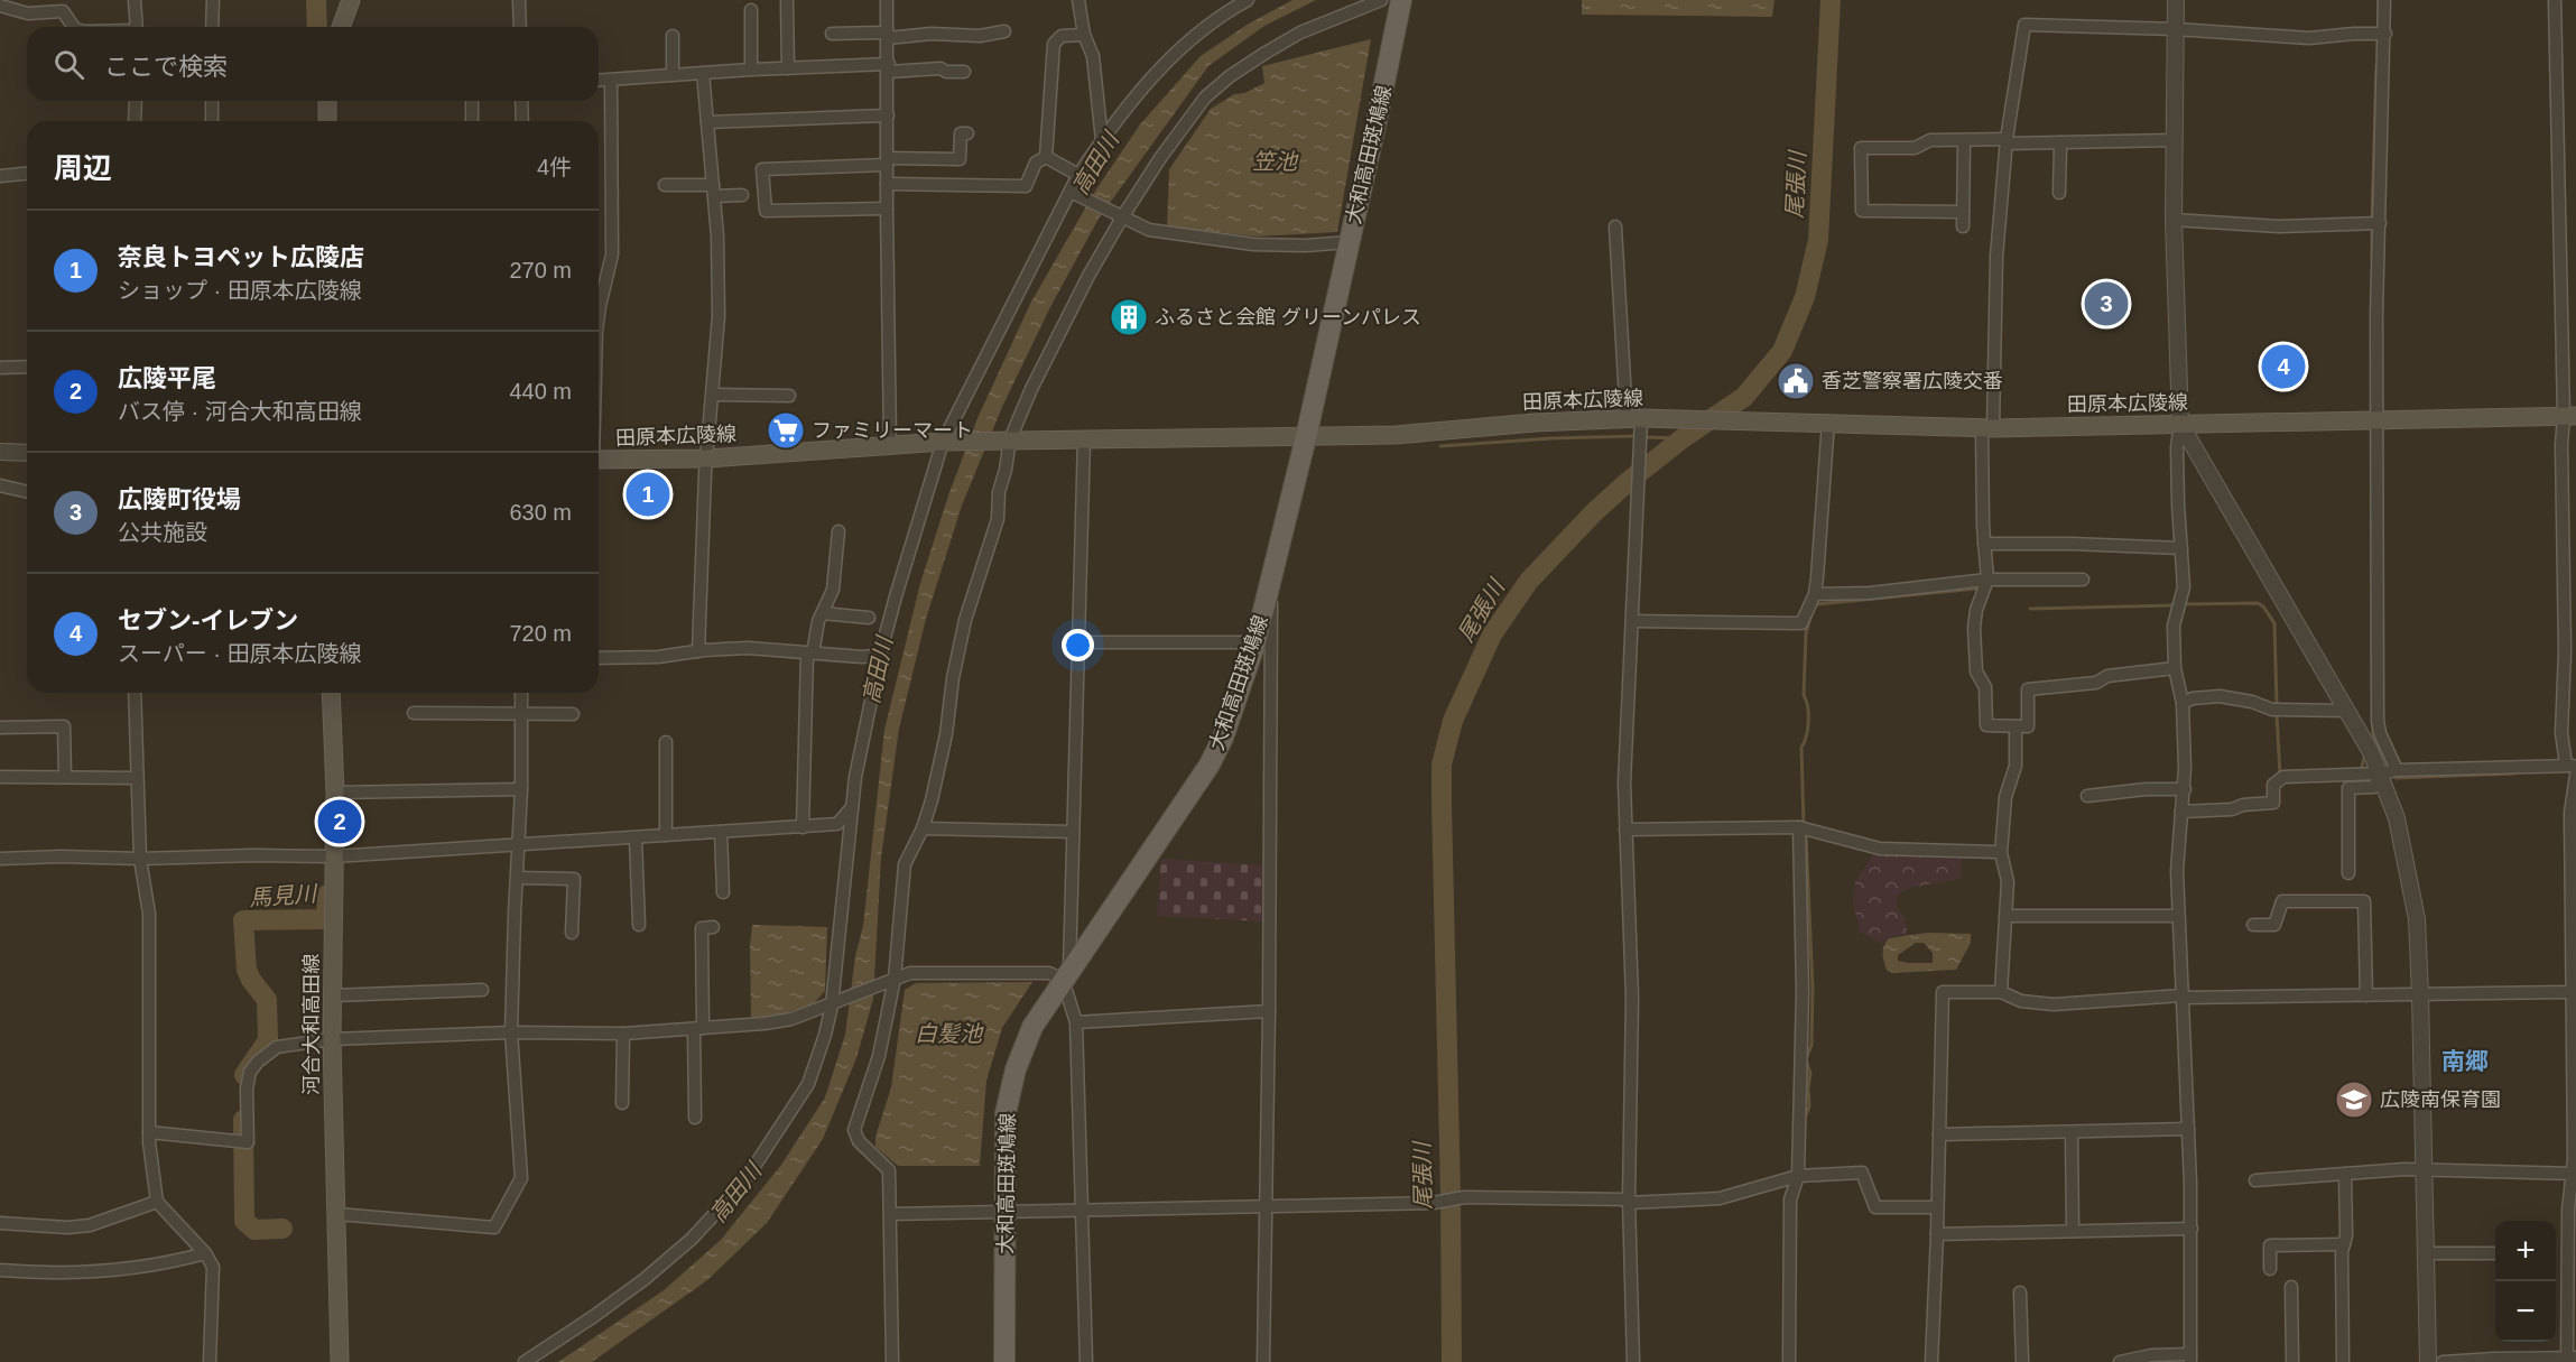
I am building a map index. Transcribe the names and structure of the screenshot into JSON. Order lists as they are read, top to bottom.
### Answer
{
  "streets": {
    "main road": ["大和高田斑鳩線", "田原本広陵線", "河合大和高田線"]
  },
  "crossings": [
    ["大和高田斑鳩線", "田原本広陵線"]
  ],
  "districts": ["南郷"],
  "water": [
    "笠池",
    "高田川",
    "尾張川",
    "馬見川",
    "白髪池"
  ],
  "places": {
    "building": ["ふるさと会館 グリーンパレス"],
    "public building": ["香芝警察署広陵交番"],
    "supermarket": ["ファミリーマート"],
    "school or university": ["広陵南保育園"]
  },
  "page": {
    "search": "ここで検索",
    "heading": ["周辺", "4件"],
    "list": [
      {
        "mark": "1",
        "name": "奈良トヨペット広陵店",
        "note": "ショップ · 田原本広陵線",
        "value": "270 m"
      },
      {
        "mark": "2",
        "name": "広陵平尾",
        "note": "バス停 · 河合大和高田線",
        "value": "440 m"
      },
      {
        "mark": "3",
        "name": "広陵町役場",
        "note": "公共施設",
        "value": "630 m"
      },
      {
        "mark": "4",
        "name": "セブン-イレブン",
        "note": "スーパー · 田原本広陵線",
        "value": "720 m"
      }
    ],
    "pins": [
      "3",
      "4",
      "1",
      "2"
    ],
    "map_buttons": ["+", "−"]
  }
}
